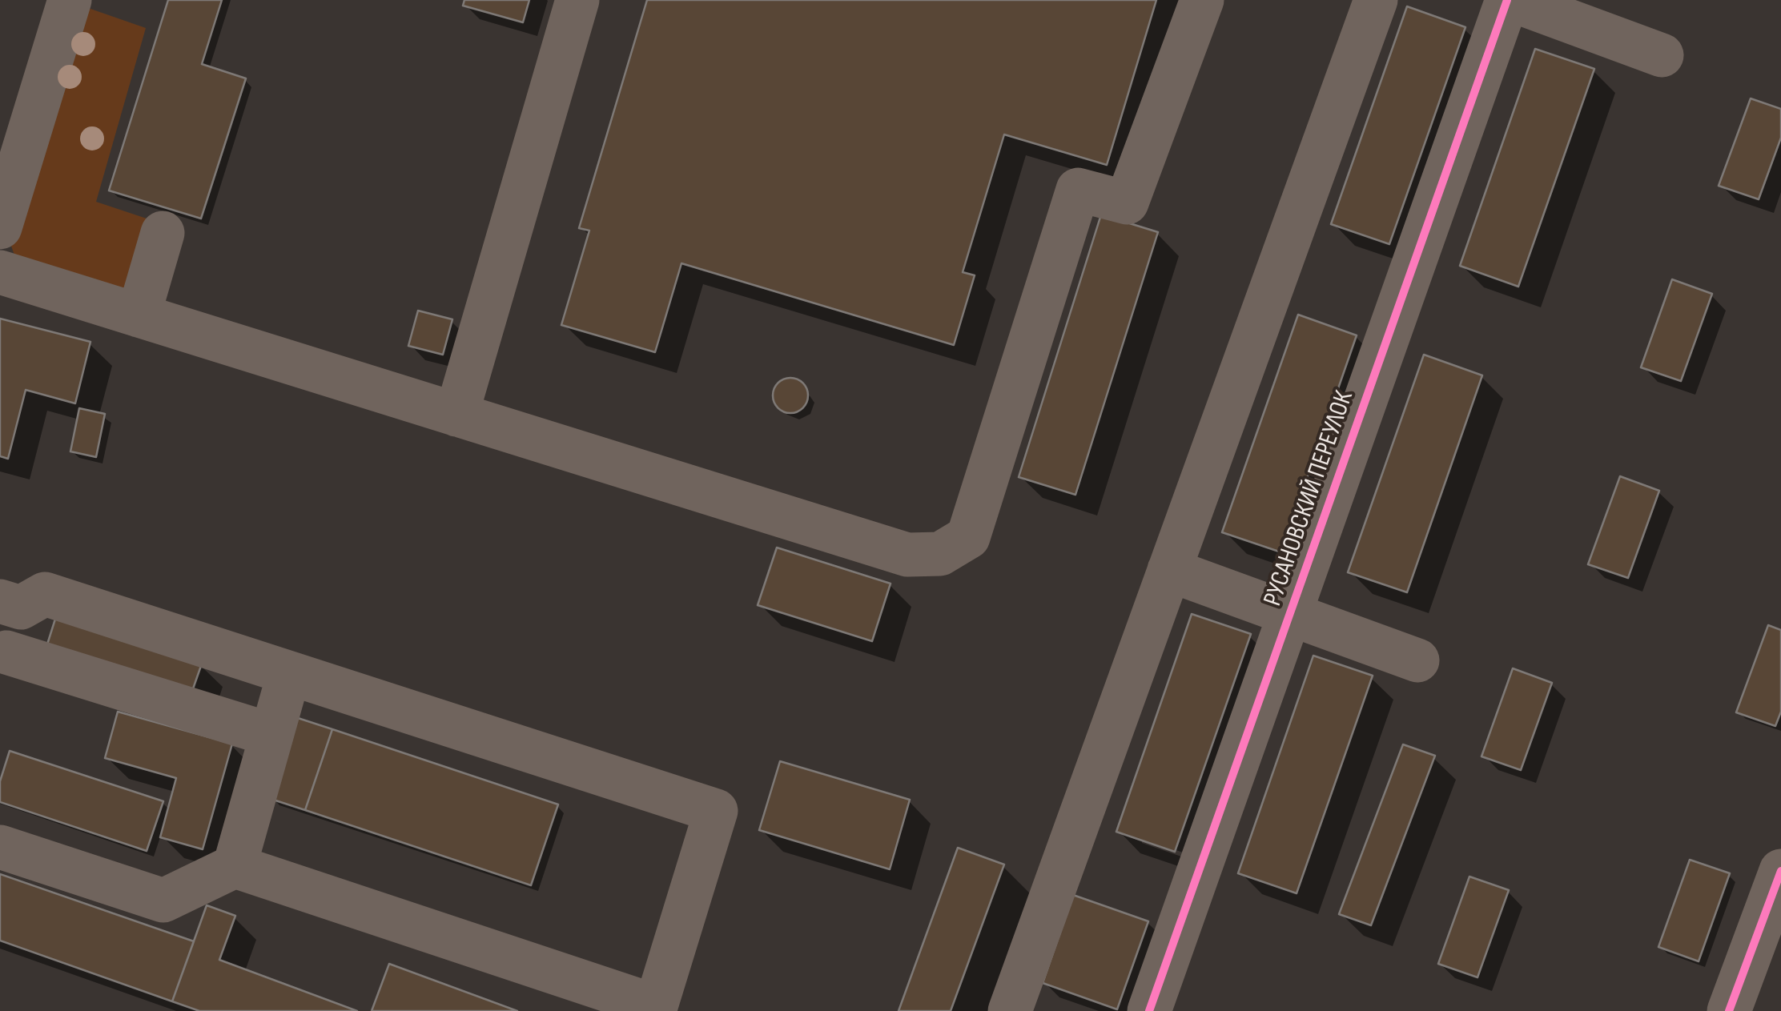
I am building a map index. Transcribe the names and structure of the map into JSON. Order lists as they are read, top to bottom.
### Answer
{
  "streets": {
    "street": ["РУСАНОВСКИЙ ПЕРЕУЛОК"]
  }
}
